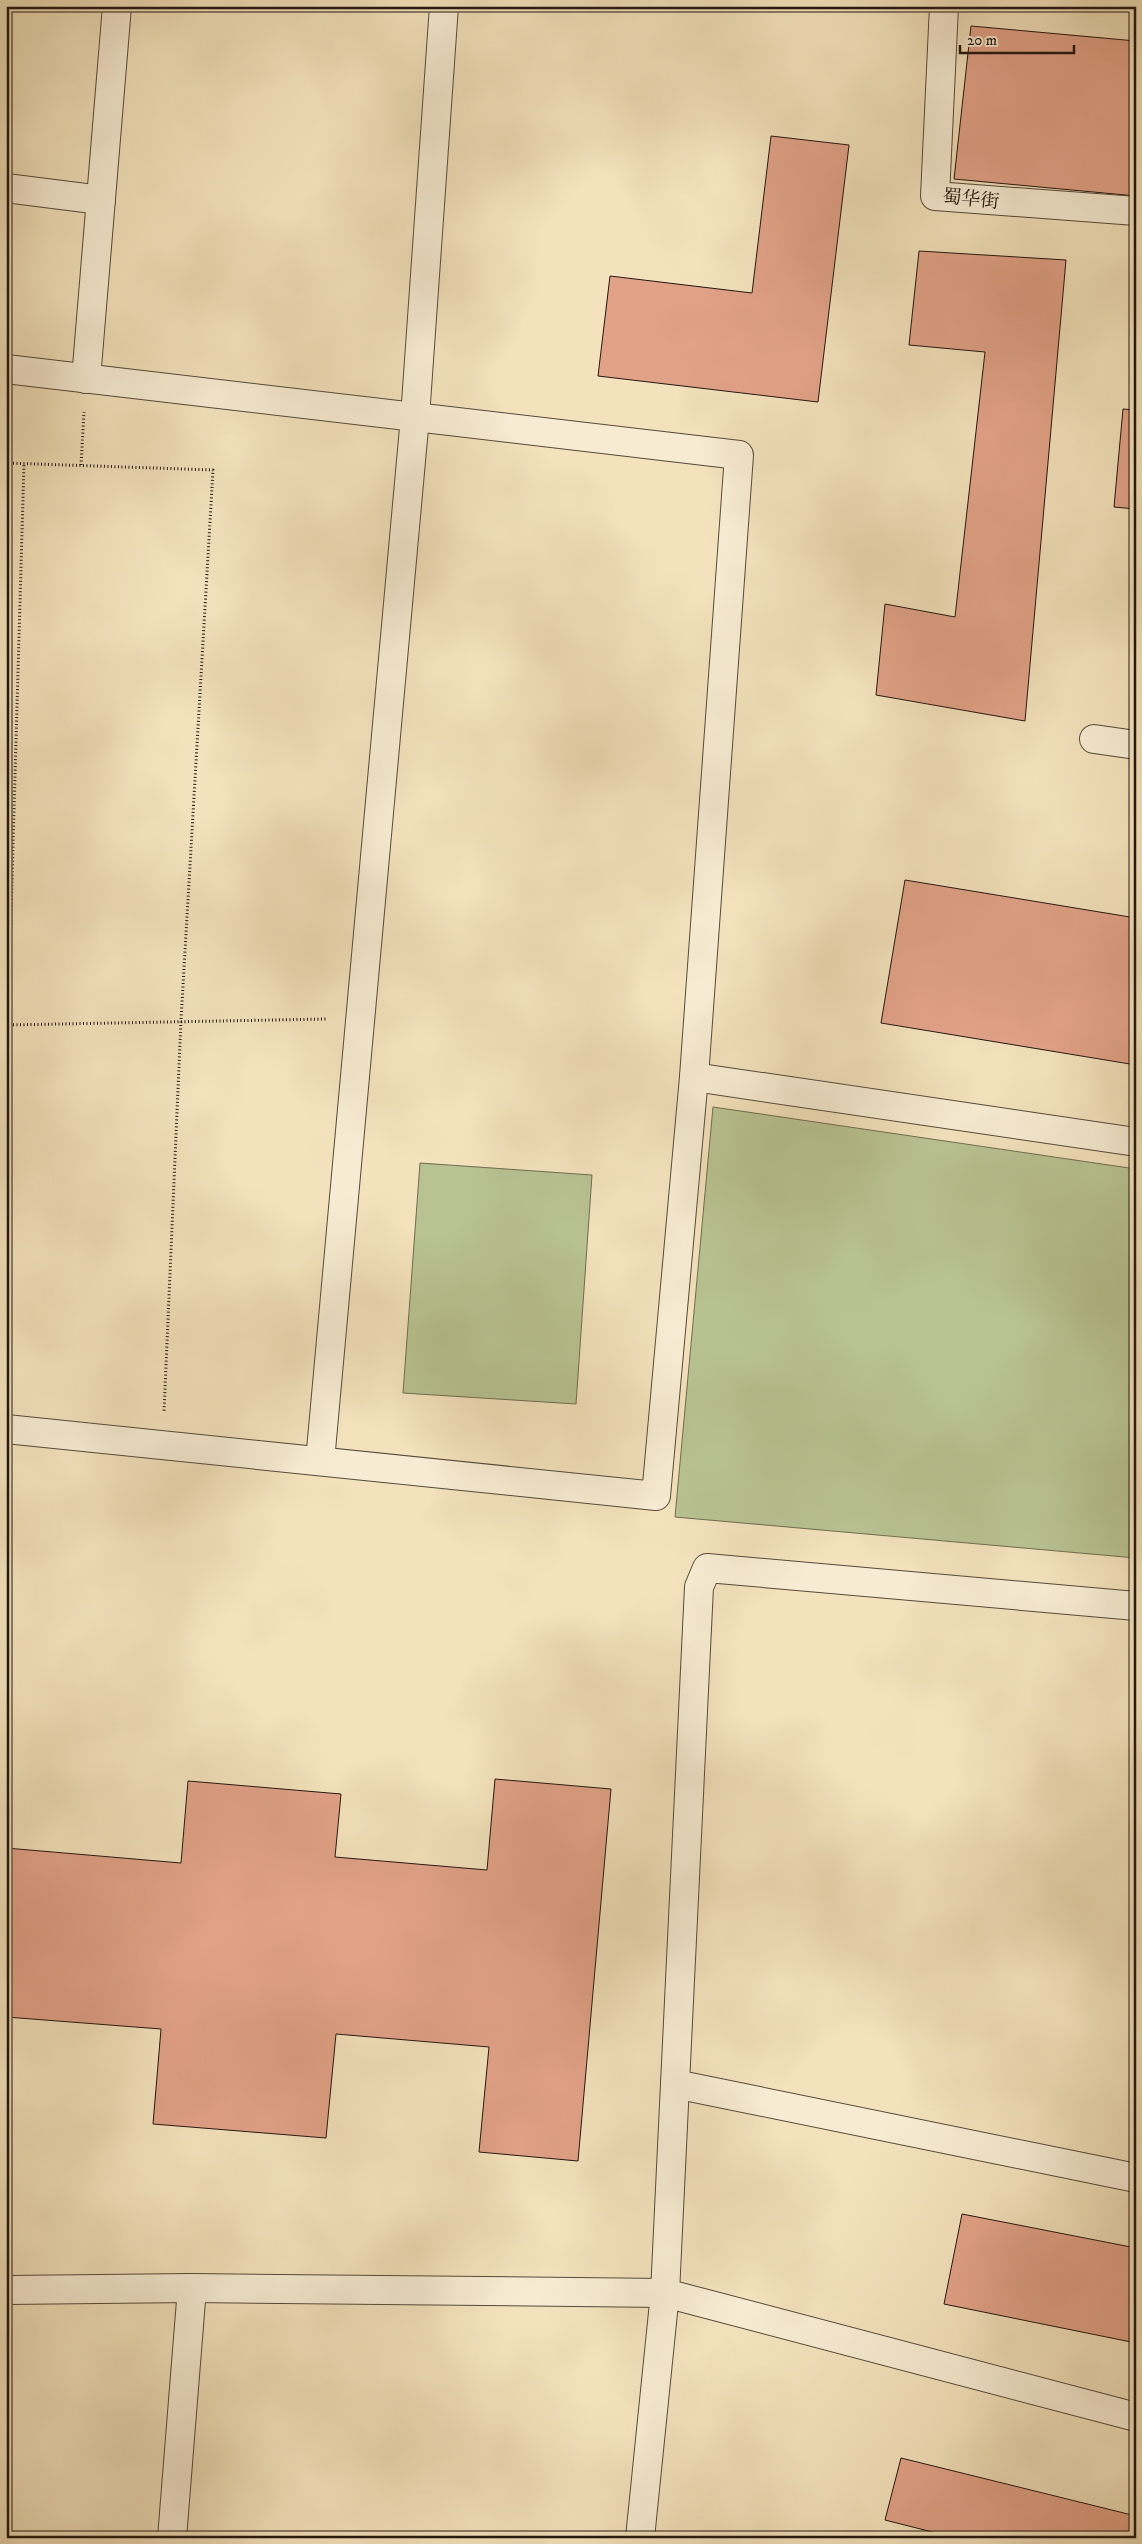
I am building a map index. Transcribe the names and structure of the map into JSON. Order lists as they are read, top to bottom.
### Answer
{
  "streets": {
    "street": ["蜀华街"]
  },
  "scale_bar": "20 m"
}
